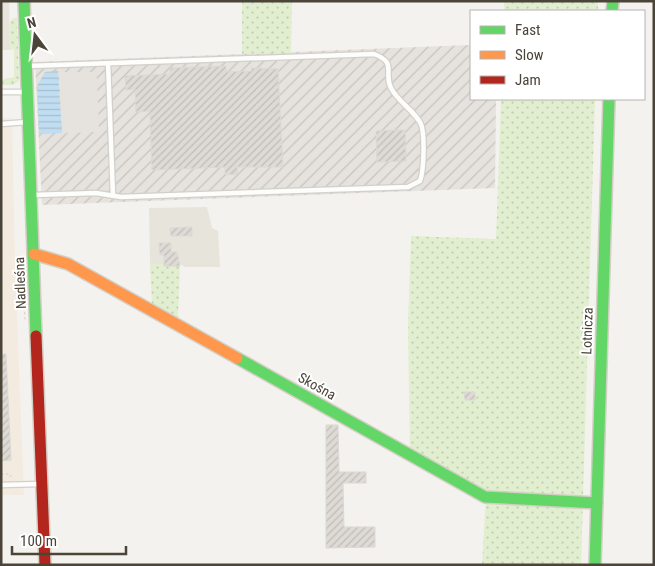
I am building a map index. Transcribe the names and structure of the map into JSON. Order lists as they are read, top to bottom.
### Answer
{
  "streets": {
    "street": ["Nadleśna", "Lotnicza", "Skośna"]
  },
  "crossings": [
    ["Nadleśna", "Skośna"],
    ["Lotnicza", "Skośna"]
  ],
  "legend": ["Fast", "Slow", "Jam"],
  "scale_bar": "100 m",
  "north": "top"
}
